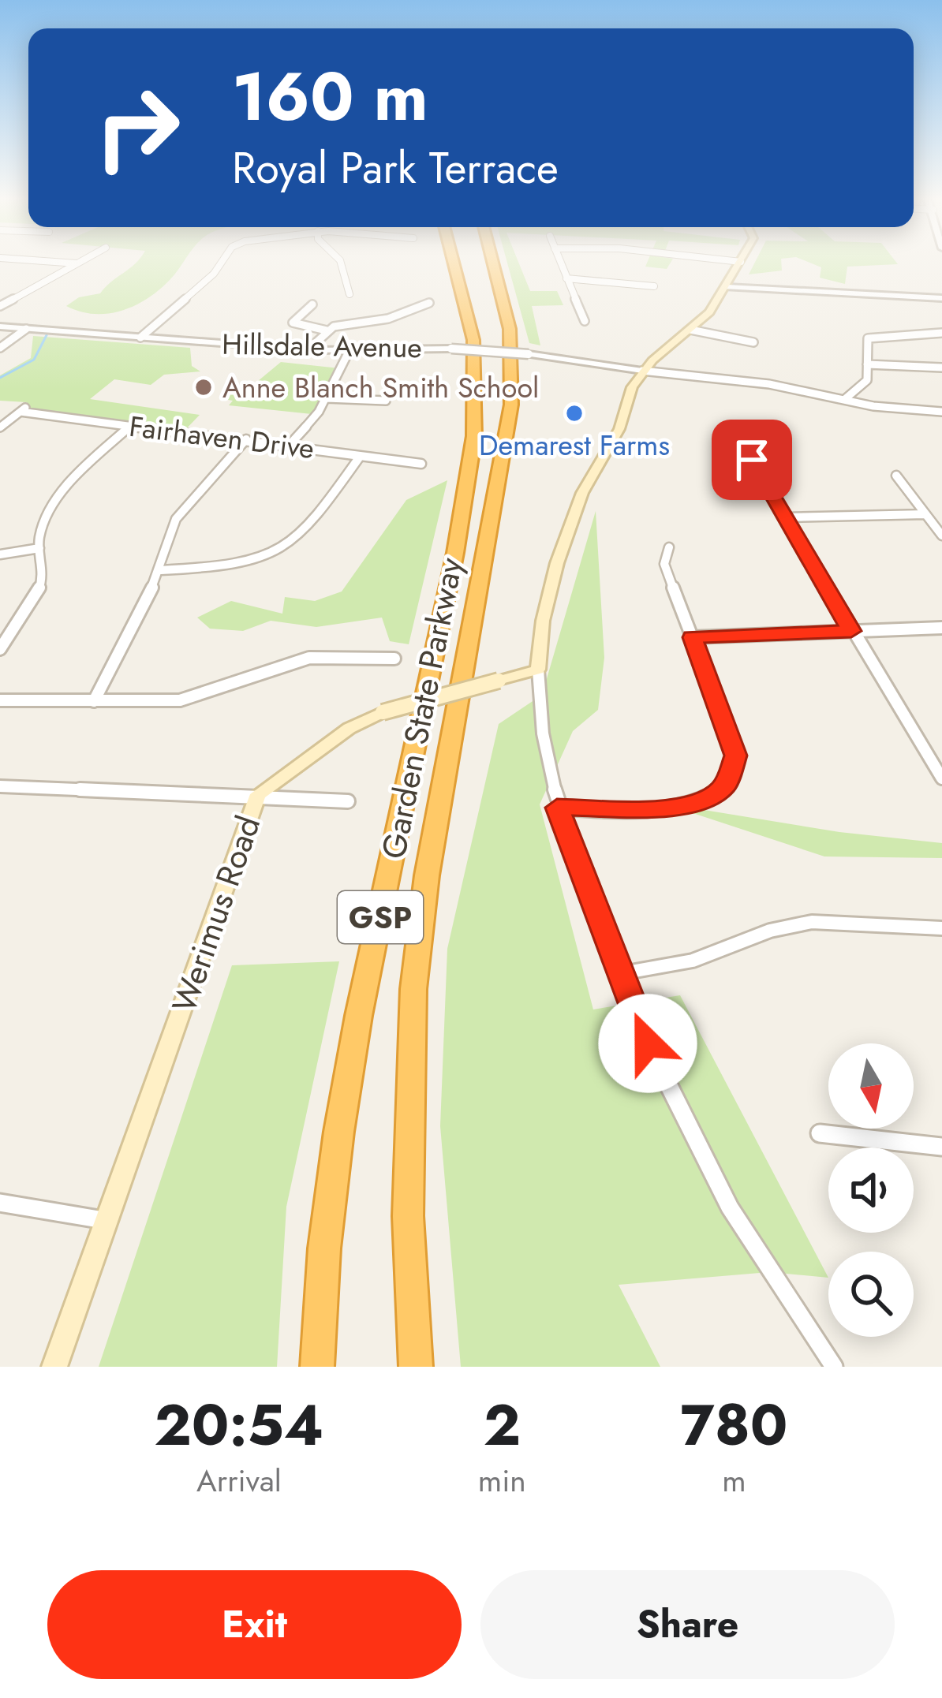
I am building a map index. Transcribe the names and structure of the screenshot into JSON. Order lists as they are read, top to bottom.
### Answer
{
  "streets": {
    "highway": ["Garden State Parkway", "GSP"],
    "main road": ["Werimus Road"],
    "street": ["Hillsdale Avenue", "Fairhaven Drive"]
  },
  "places": ["Anne Blanch Smith School", "Demarest Farms"],
  "north": "bottom",
  "page": {
    "turn": ["160 m", "Royal Park Terrace"],
    "eta": [
      "20:54",
      "Arrival",
      "2",
      "min",
      "780",
      "m"
    ],
    "buttons": ["Exit", "Share"]
  }
}
